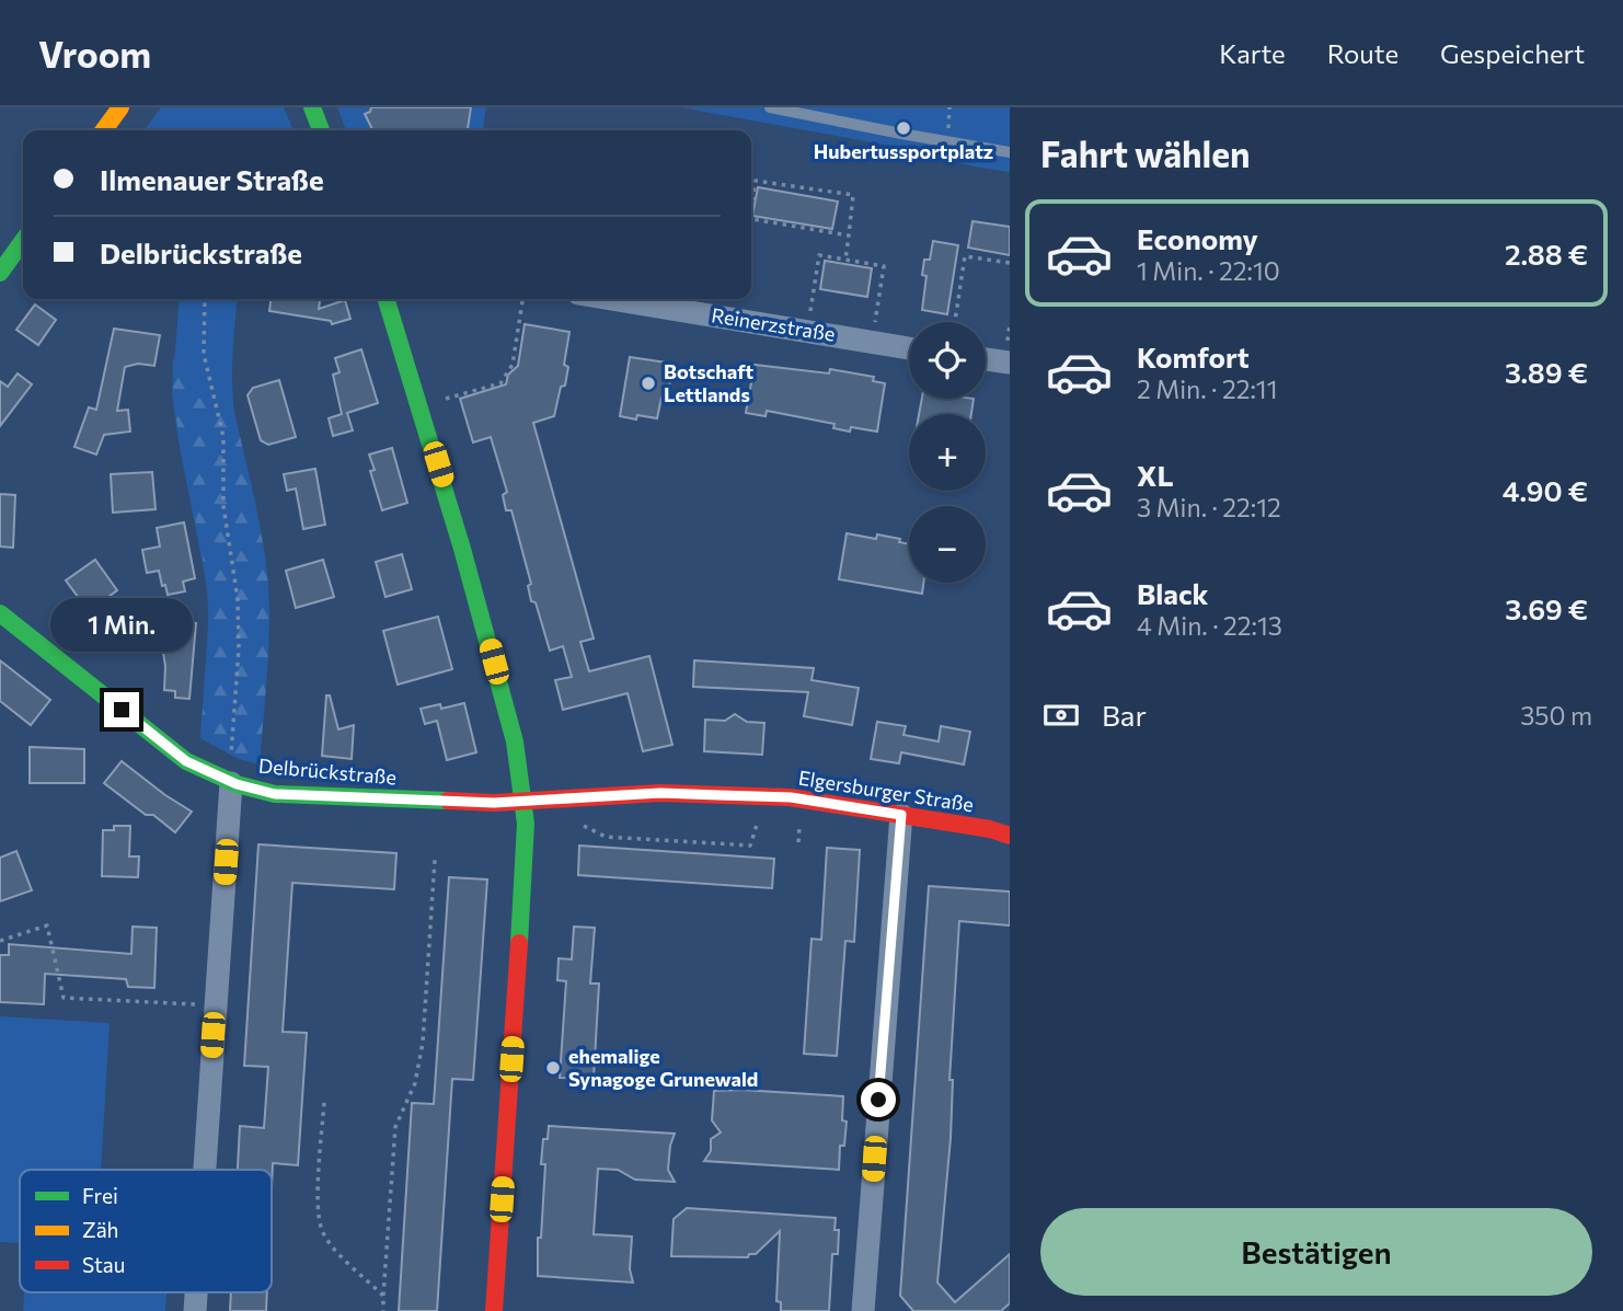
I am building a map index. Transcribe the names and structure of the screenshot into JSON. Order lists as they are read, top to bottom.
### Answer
{
  "streets": {
    "street": ["Reinerzstraße", "Delbrückstraße", "Elgersburger Straße"]
  },
  "crossings": [
    ["Delbrückstraße", "Elgersburger Straße"]
  ],
  "places": ["Hubertussportplatz", "Botschaft Lettlands", "ehemalige Synagoge Grunewald"],
  "legend": ["Frei", "Zäh", "Stau"],
  "page": {
    "header": "Vroom",
    "nav": ["Karte", "Route", "Gespeichert"],
    "heading": "Fahrt wählen",
    "banner": ["Ilmenauer Straße", "Delbrückstraße"],
    "list": [
      {
        "name": "Economy",
        "note": "1 Min. · 22:10",
        "value": "2.88 €"
      },
      {
        "name": "Komfort",
        "note": "2 Min. · 22:11",
        "value": "3.89 €"
      },
      {
        "name": "XL",
        "note": "3 Min. · 22:12",
        "value": "4.90 €"
      },
      {
        "name": "Black",
        "note": "4 Min. · 22:13",
        "value": "3.69 €"
      }
    ],
    "map_buttons": ["+", "−"],
    "bubble": "1 Min.",
    "pay": ["Bar", "350 m"],
    "buttons": "Bestätigen"
  }
}
